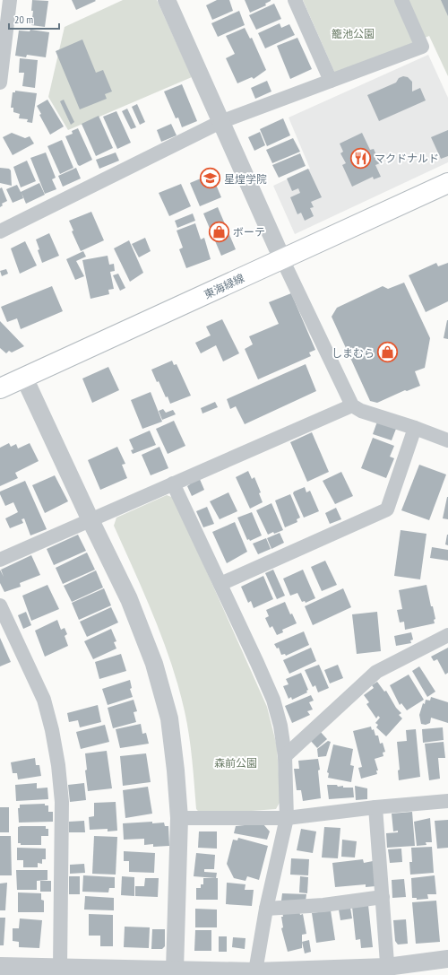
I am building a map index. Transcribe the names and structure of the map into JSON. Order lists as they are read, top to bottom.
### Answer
{
  "streets": {
    "main road": ["東海緑線"]
  },
  "parks": ["籠池公園", "森前公園"],
  "places": {
    "restaurant": ["マクドナルド"],
    "school or university": ["星煌学院"],
    "shop": ["ボーテ", "しまむら"]
  },
  "scale_bar": "20 m"
}
